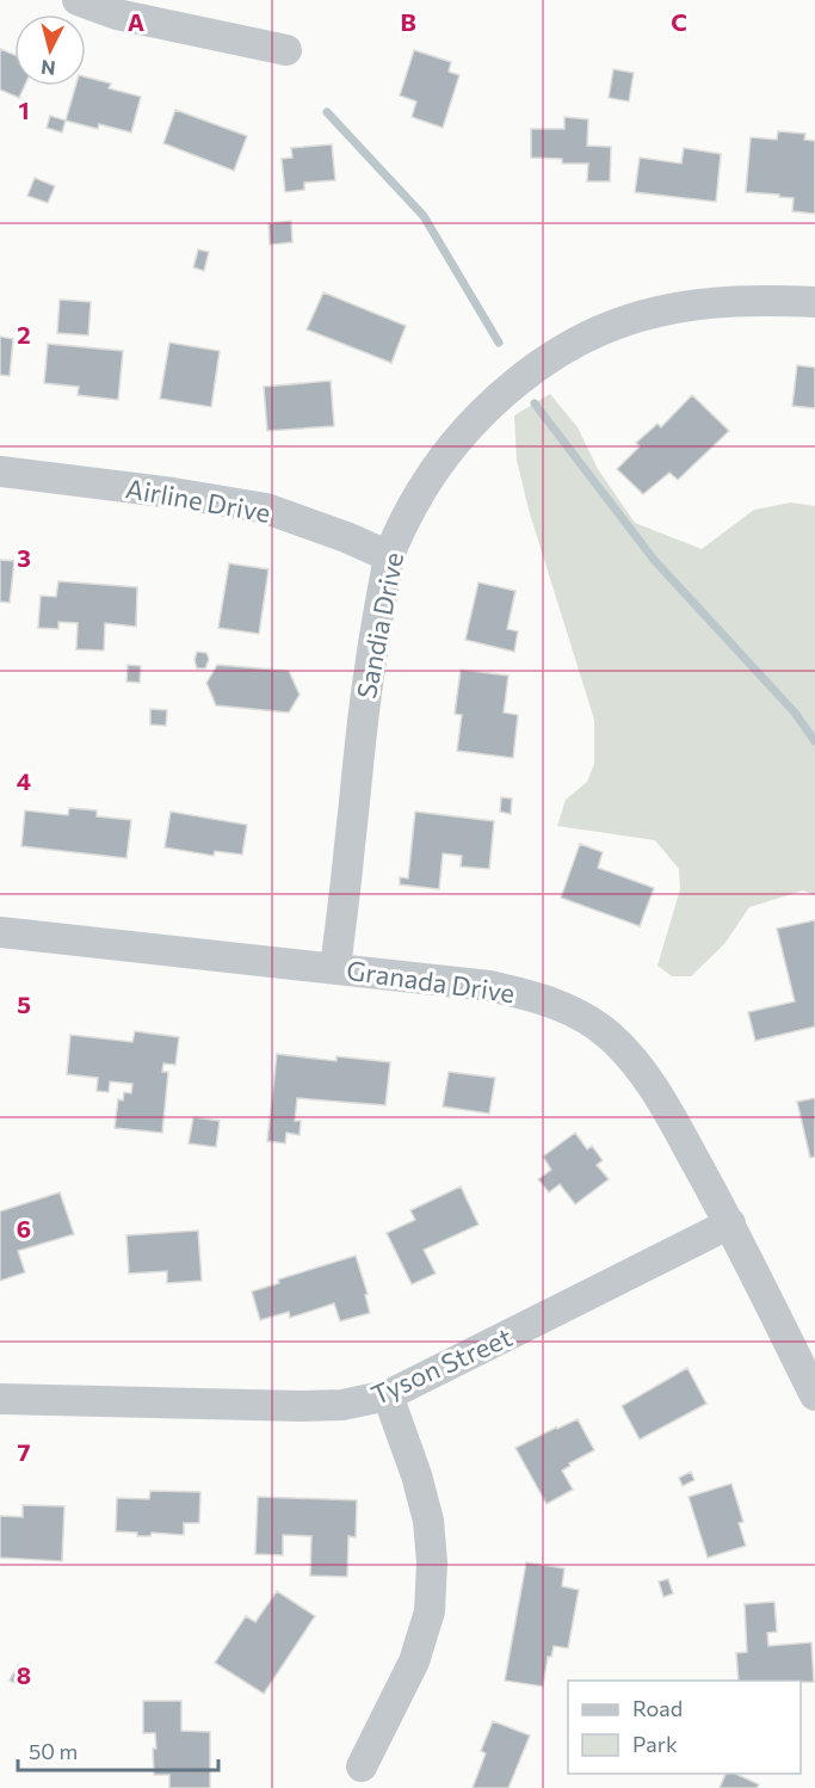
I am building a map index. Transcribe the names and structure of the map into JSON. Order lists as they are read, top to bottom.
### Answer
{
  "streets": {
    "street": [
      "Airline Drive",
      "Sandia Drive",
      "Granada Drive",
      "Tyson Street"
    ]
  },
  "crossings": [
    ["Airline Drive", "Sandia Drive"],
    ["Sandia Drive", "Granada Drive"],
    ["Granada Drive", "Tyson Street"]
  ],
  "legend": ["Road", "Park"],
  "scale_bar": "50 m",
  "north": "bottom",
  "grid": {
    "columns": ["A", "B", "C"],
    "rows": [
      "1",
      "2",
      "3",
      "4",
      "5",
      "6",
      "7",
      "8"
    ]
  }
}
